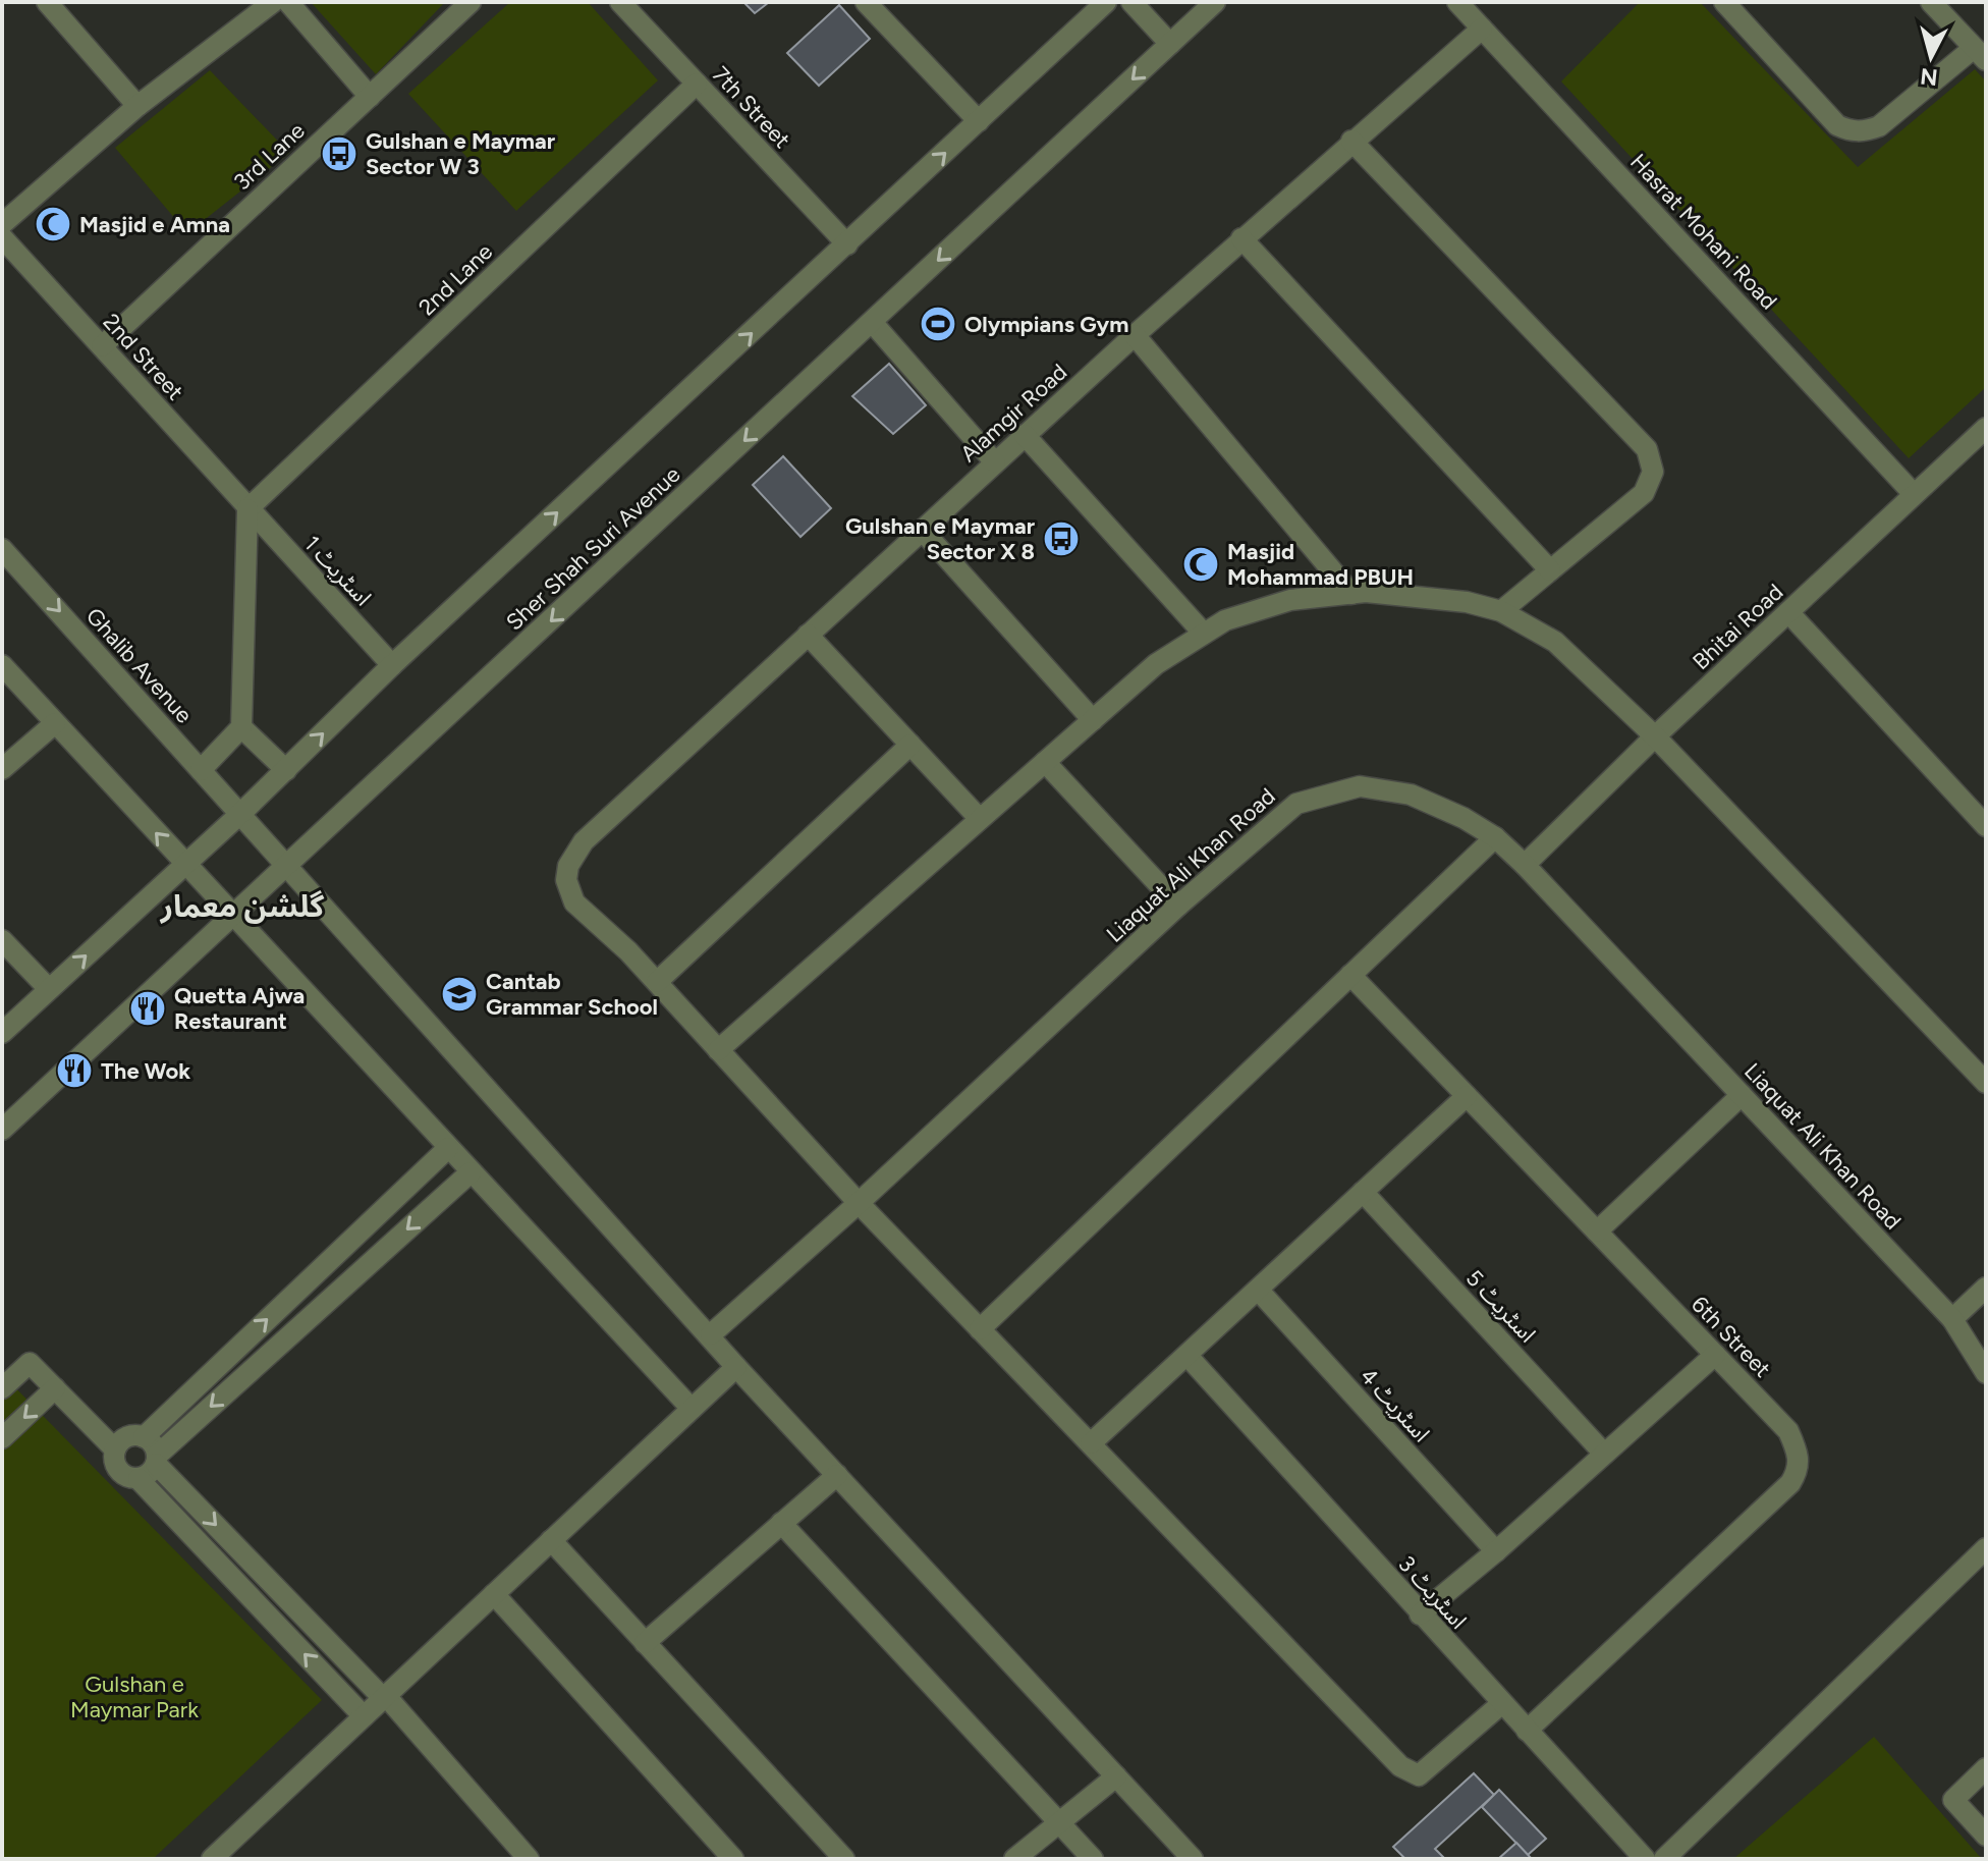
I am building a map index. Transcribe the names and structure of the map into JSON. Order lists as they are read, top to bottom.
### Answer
{
  "streets": {
    "street": [
      "7th Street",
      "3rd Lane",
      "Hasrat Mohani Road",
      "2nd Lane",
      "2nd Street",
      "Alamgir Road",
      "Sher Shah Suri Avenue",
      "اسٹریٹ 1",
      "Bhitai Road",
      "Ghalib Avenue",
      "Liaquat Ali Khan Road",
      "اسٹریٹ 5",
      "6th Street",
      "اسٹریٹ 4",
      "اسٹریٹ 3"
    ]
  },
  "crossings": [
    ["7th Street", "2nd Lane"],
    ["3rd Lane", "2nd Street"],
    ["Hasrat Mohani Road", "Alamgir Road"],
    ["Hasrat Mohani Road", "Bhitai Road"],
    ["2nd Lane", "2nd Street"],
    ["2nd Lane", "اسٹریٹ 1"],
    ["2nd Street", "اسٹریٹ 1"],
    ["Sher Shah Suri Avenue", "Ghalib Avenue"],
    ["Bhitai Road", "Liaquat Ali Khan Road"],
    ["Ghalib Avenue", "Liaquat Ali Khan Road"],
    ["6th Street", "اسٹریٹ 3"]
  ],
  "districts": ["گلشن معمار"],
  "parks": ["Gulshan e Maymar Park"],
  "places": {
    "bus stop": ["Gulshan e Maymar Sector W 3", "Gulshan e Maymar Sector X 8"],
    "mosque": ["Masjid e Amna", "Masjid Mohammad PBUH"],
    "sports": ["Olympians Gym"],
    "school or university": ["Cantab Grammar School"],
    "restaurant": ["Quetta Ajwa Restaurant", "The Wok"]
  },
  "north": "bottom"
}
